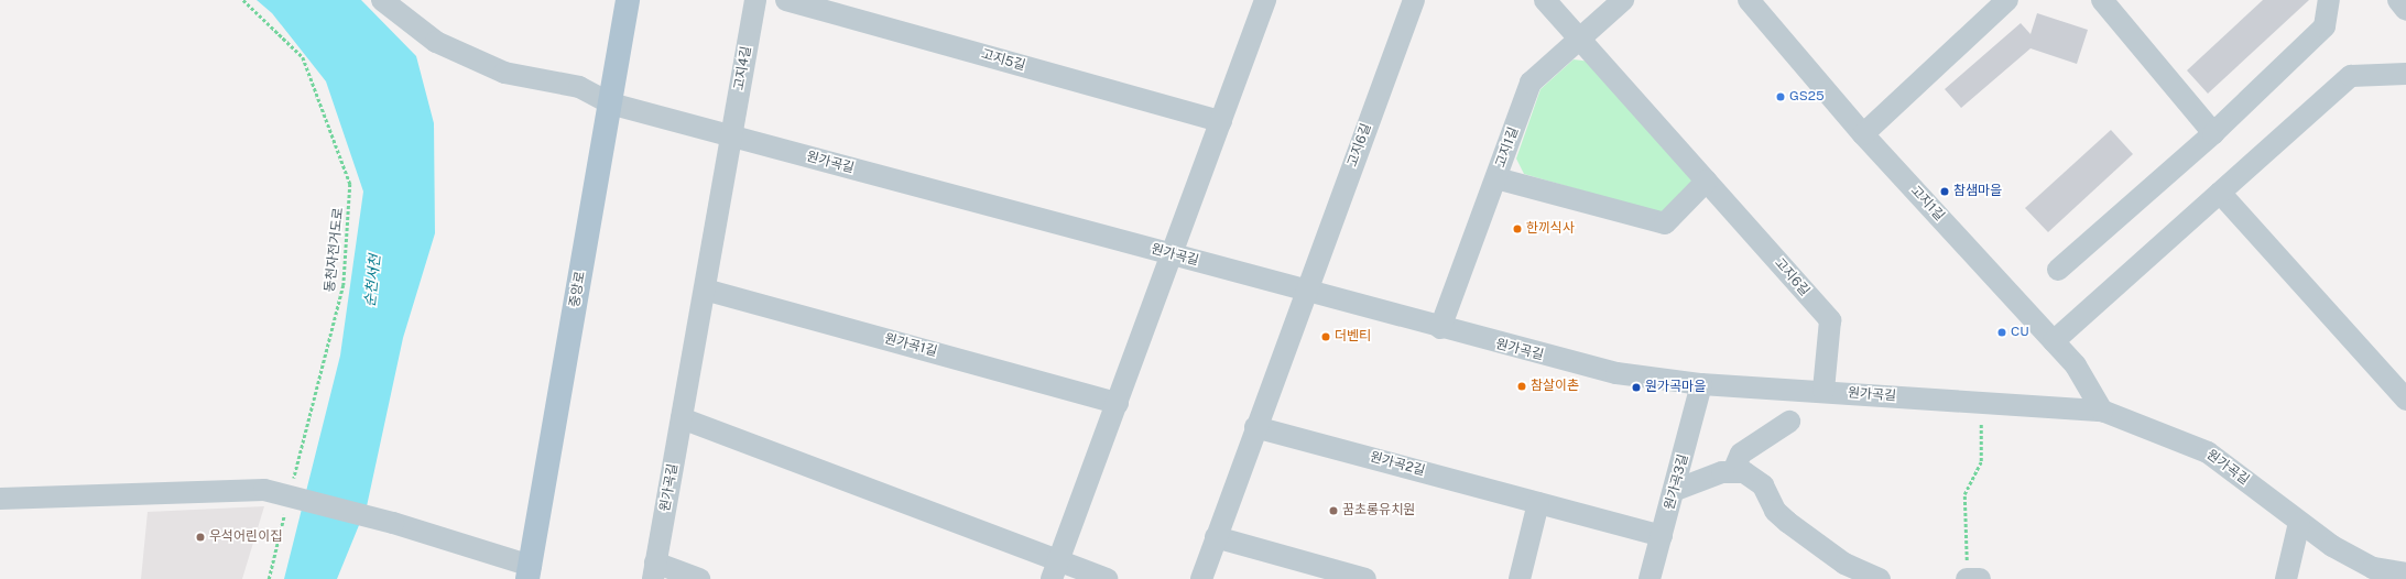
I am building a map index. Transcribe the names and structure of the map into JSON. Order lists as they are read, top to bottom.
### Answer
{
  "streets": {
    "main road": ["중앙로"],
    "street": [
      "고지5길",
      "고지4길",
      "고지6길",
      "고지1길",
      "원가곡길",
      "원가곡1길",
      "원가곡2길",
      "원가곡3길"
    ],
    "path": ["동천자전거도로"]
  },
  "crossings": [
    ["고지4길", "원가곡길"],
    ["고지6길", "고지1길"],
    ["고지6길", "원가곡길"],
    ["고지1길", "원가곡길"],
    ["원가곡길", "중앙로"],
    ["원가곡길", "원가곡1길"],
    ["원가곡길", "원가곡3길"],
    ["원가곡2길", "원가곡3길"]
  ],
  "water": ["순천서천"],
  "places": [
    "GS25",
    "참샘마을",
    "한끼식사",
    "CU",
    "더벤티",
    "참살이촌",
    "원가곡마을",
    "꿈초롱유치원",
    "우석어린이집"
  ]
}
